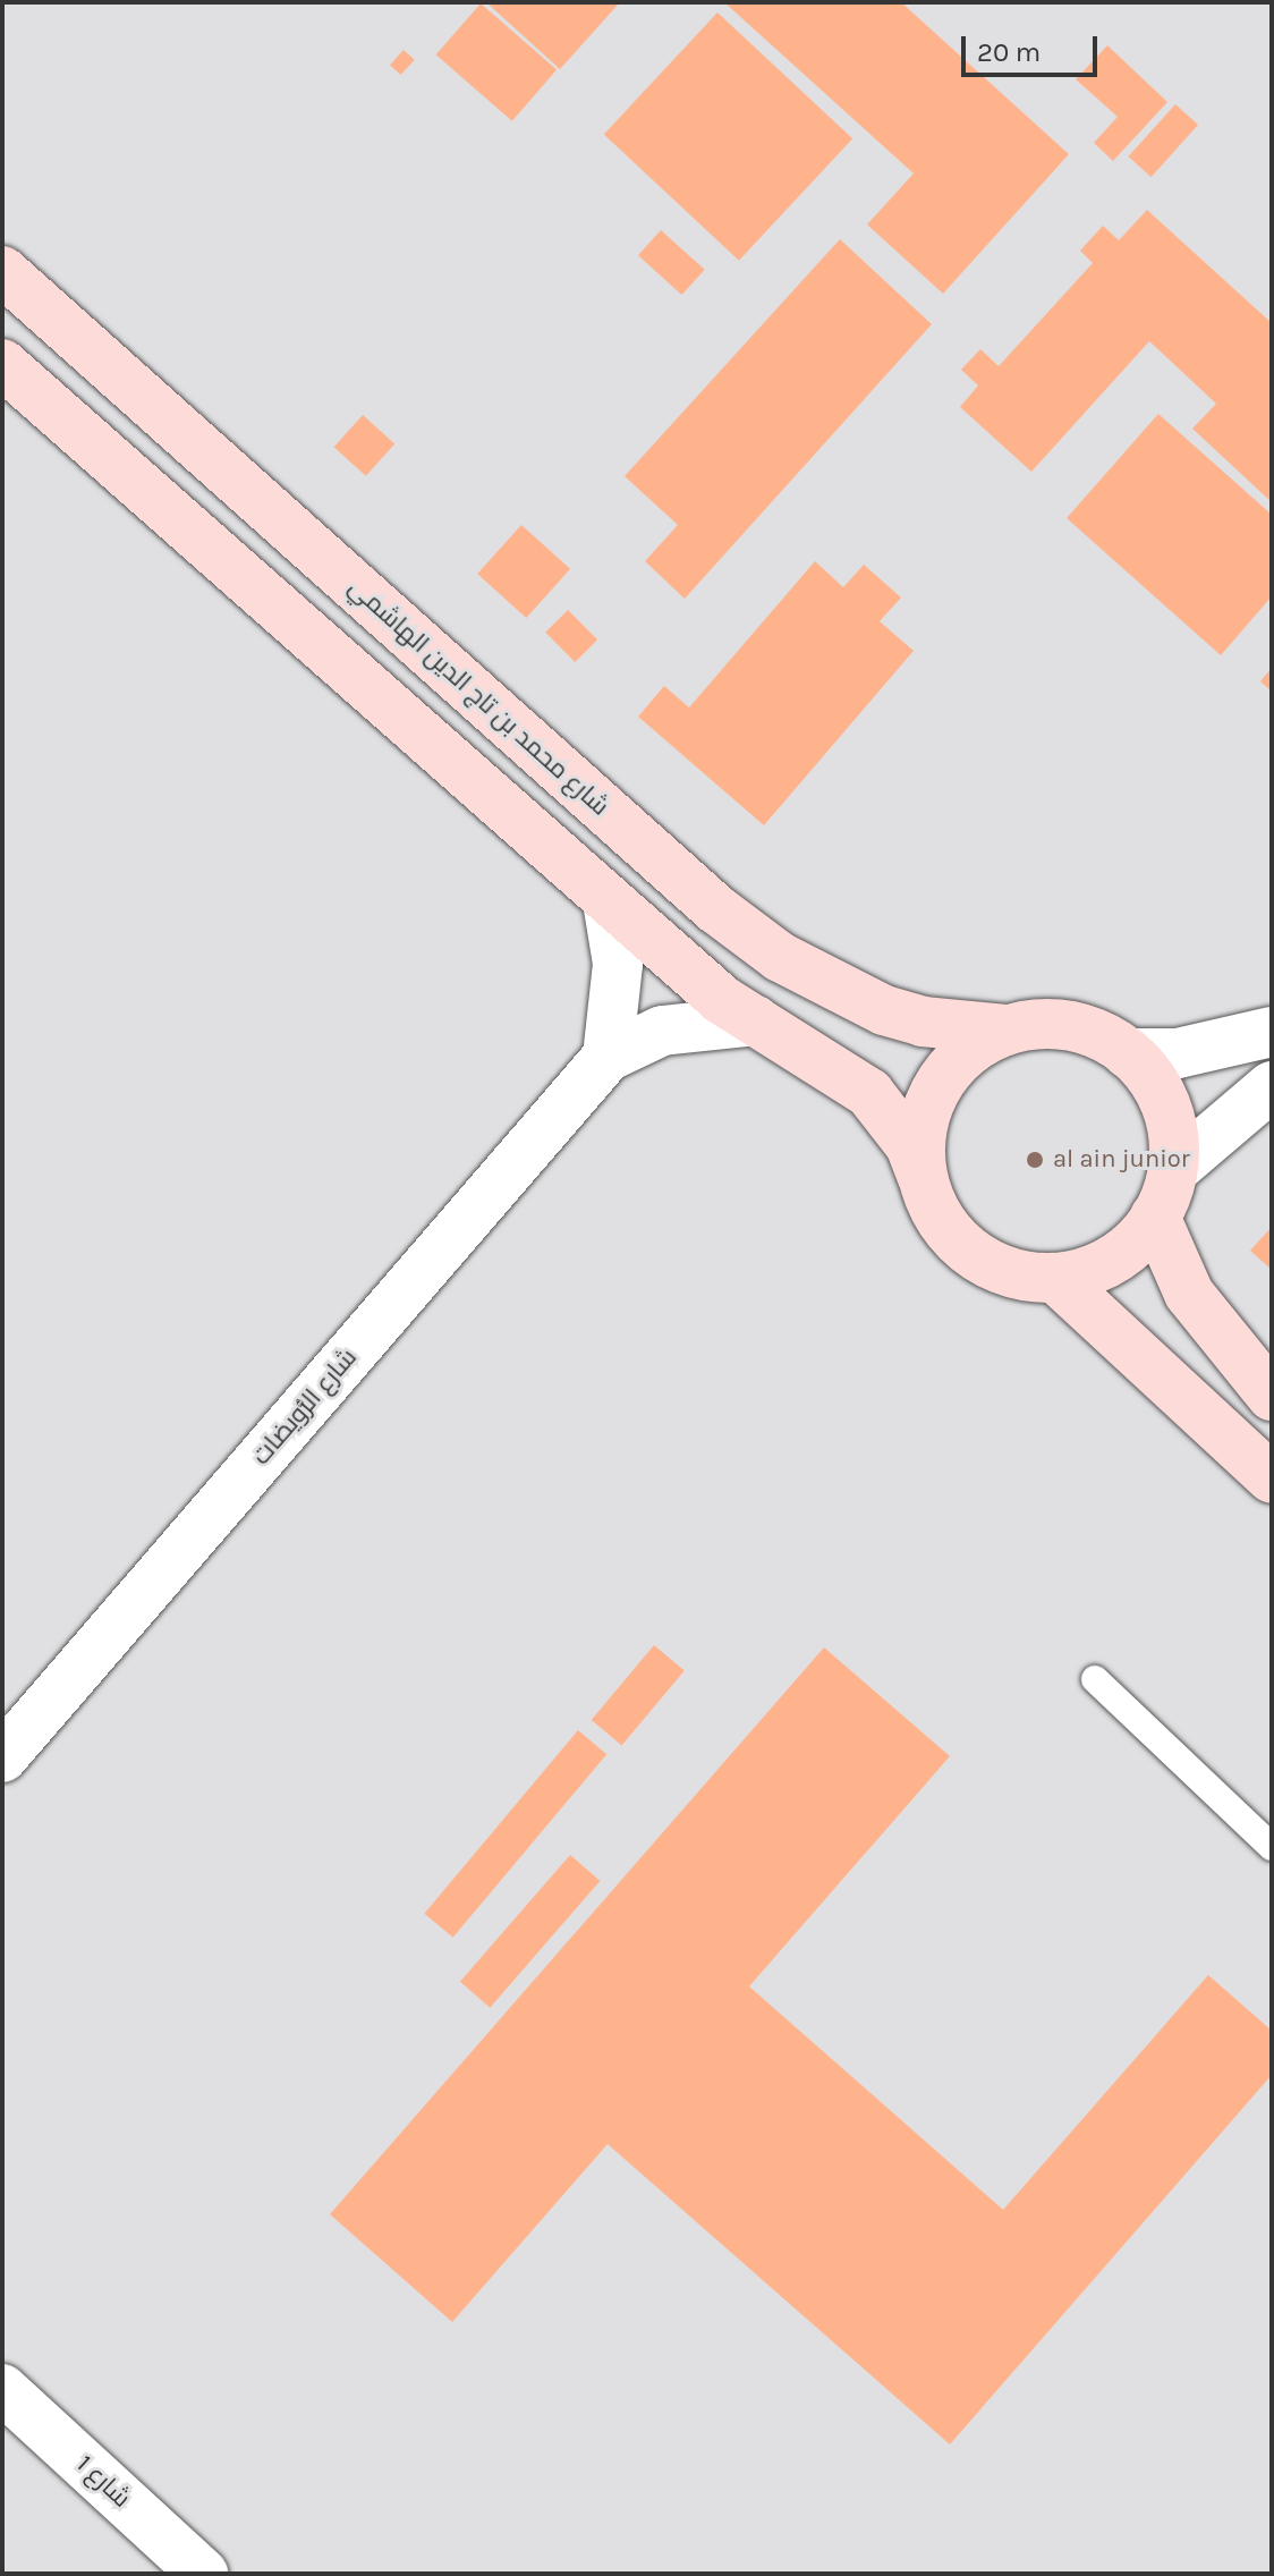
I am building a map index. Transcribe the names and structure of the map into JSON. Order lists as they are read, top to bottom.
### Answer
{
  "streets": {
    "street": ["شارع محمد بن تاج الدين الهاشمي", "شارع الرُّويضات", "شارع 1"]
  },
  "places": ["al ain junior"],
  "scale_bar": "20 m"
}
